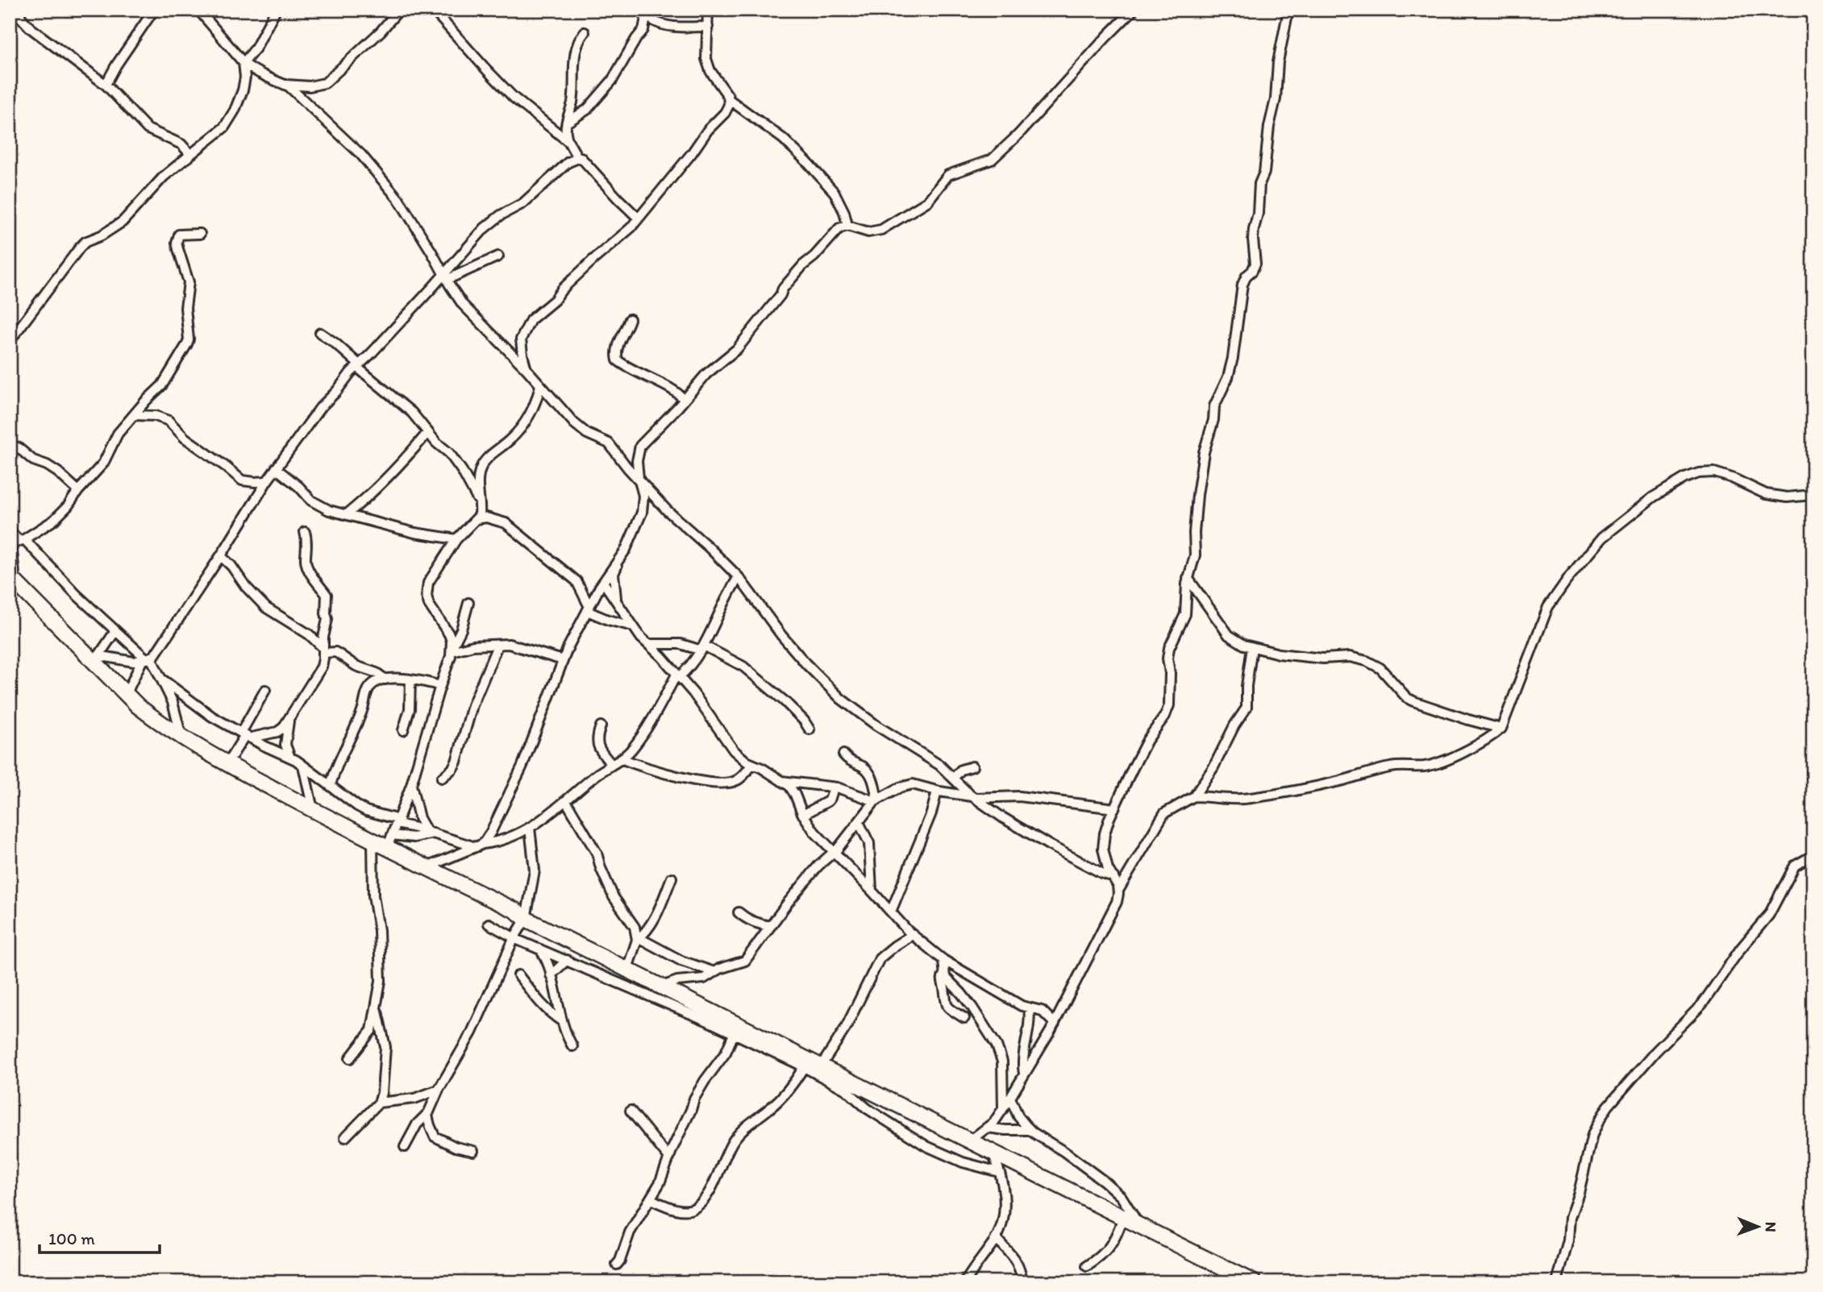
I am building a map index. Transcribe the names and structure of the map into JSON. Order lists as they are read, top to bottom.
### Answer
{
  "scale_bar": "100 m",
  "north": "right"
}
